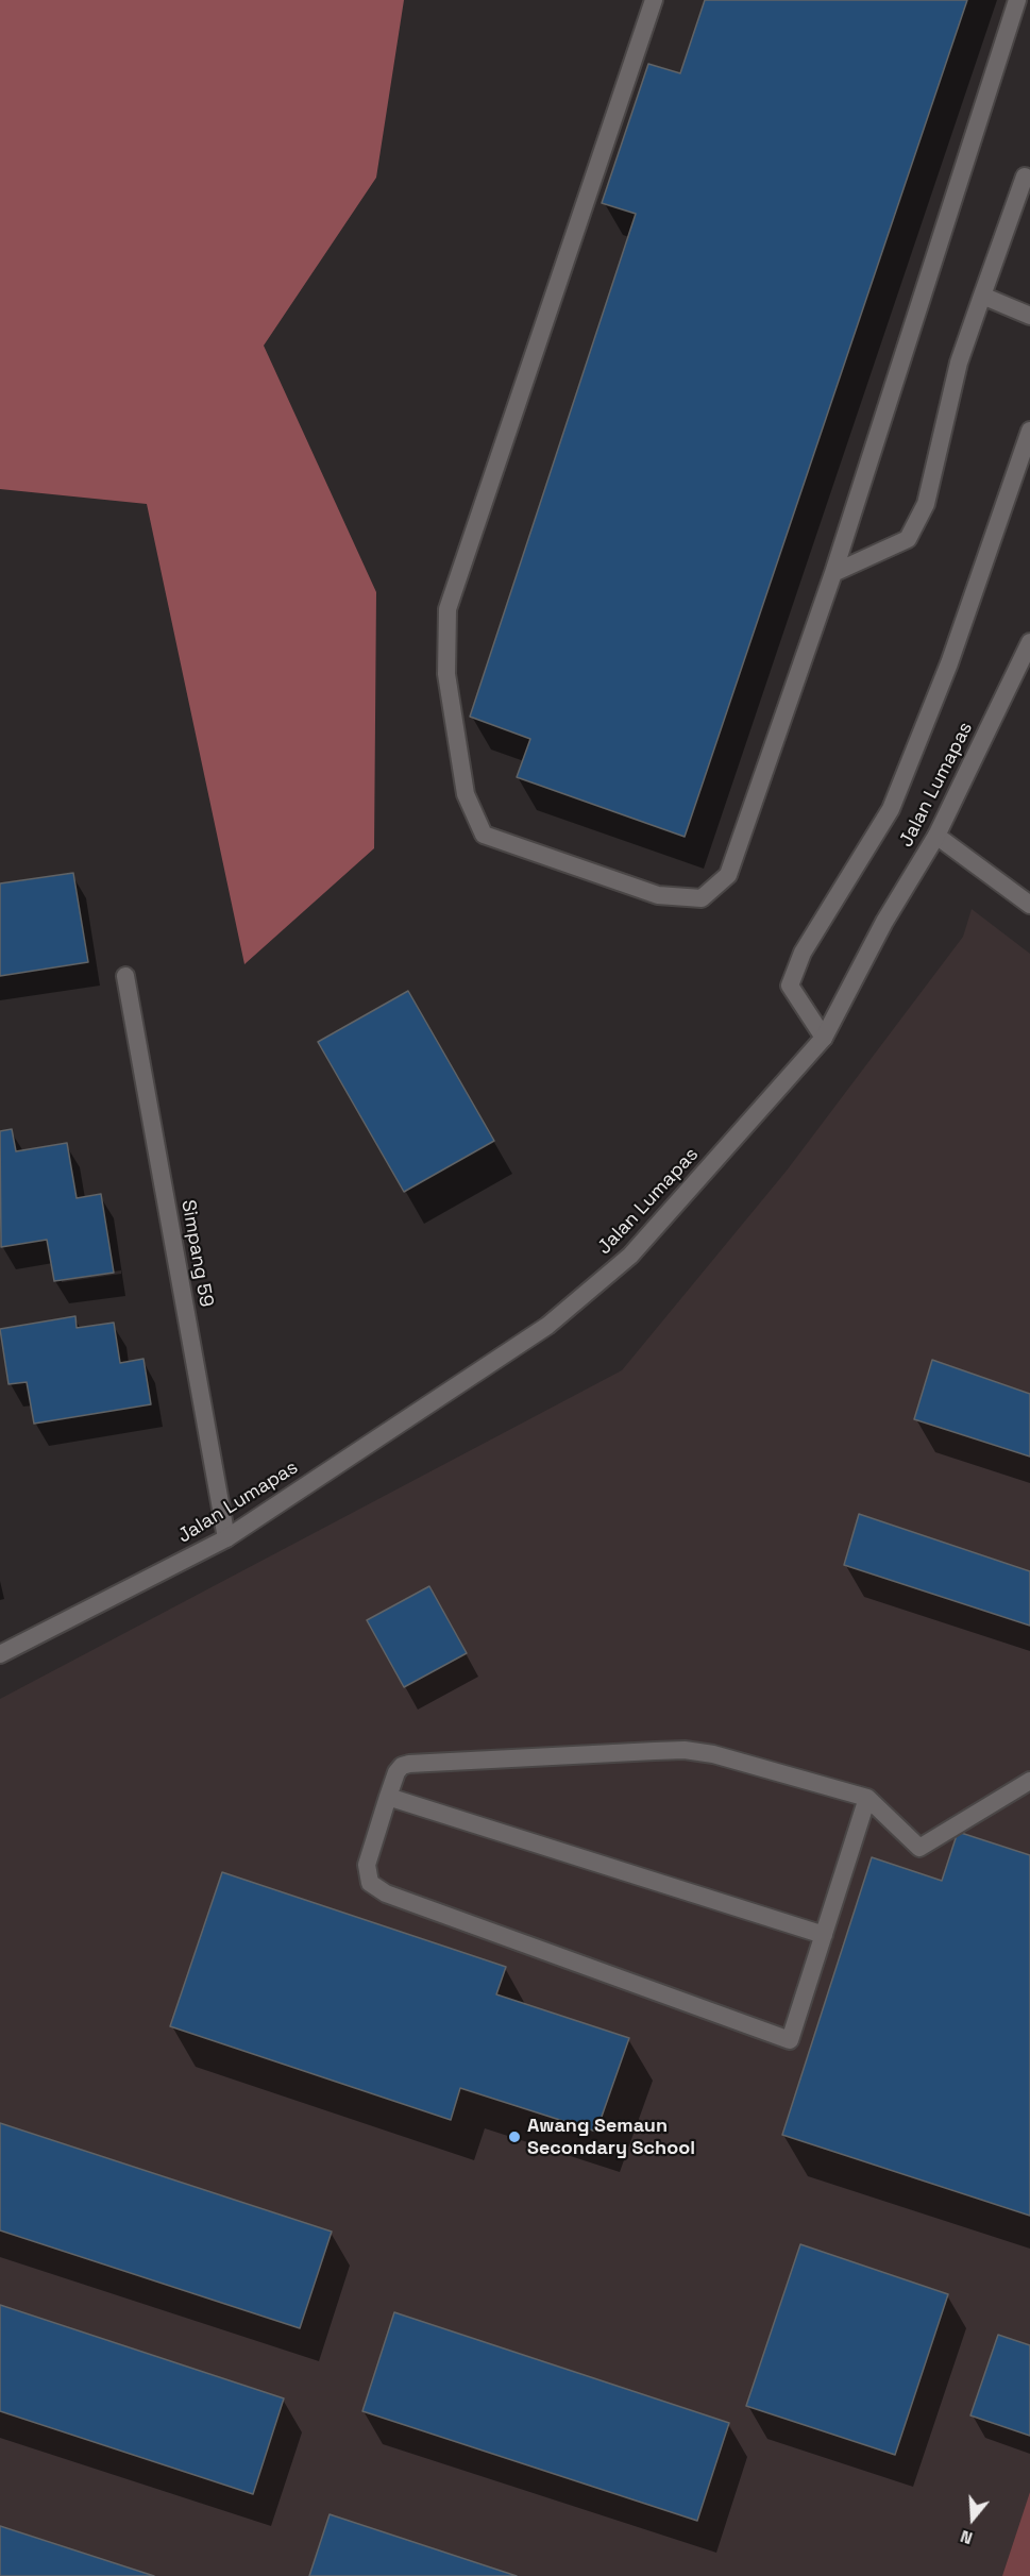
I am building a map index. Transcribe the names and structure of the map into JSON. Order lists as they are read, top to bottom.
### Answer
{
  "streets": {
    "main road": ["Jalan Lumapas", "Simpang 59"]
  },
  "crossings": [
    ["Jalan Lumapas", "Simpang 59"]
  ],
  "places": ["Awang Semaun Secondary School"],
  "north": "bottom"
}
